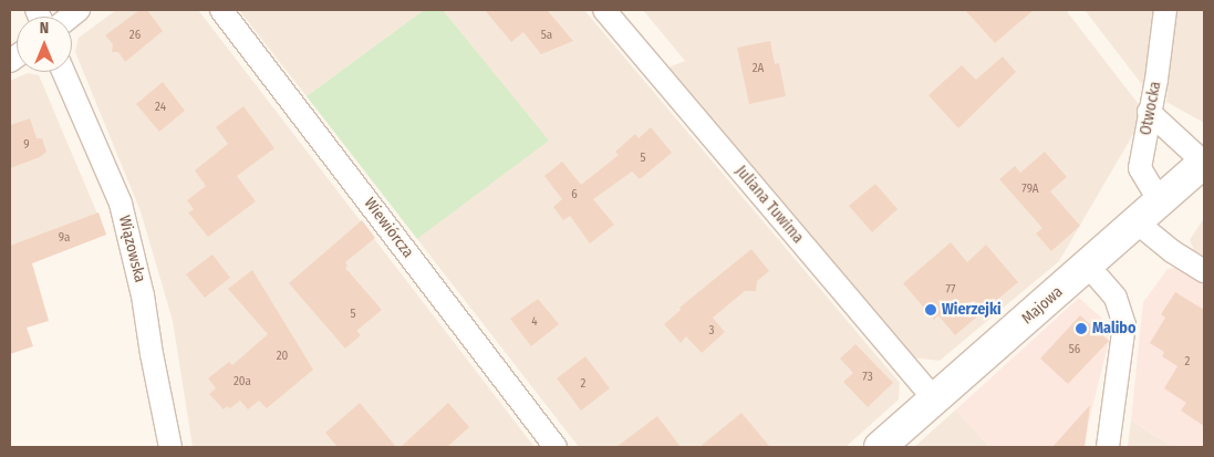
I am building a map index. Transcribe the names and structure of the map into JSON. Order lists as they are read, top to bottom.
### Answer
{
  "streets": {
    "street": [
      "Otwocka",
      "Juliana Tuwima",
      "Wiewiórcza",
      "Wiązowska",
      "Majowa"
    ]
  },
  "crossings": [
    ["Otwocka", "Majowa"],
    ["Juliana Tuwima", "Majowa"]
  ],
  "places": ["Wierzejki", "Malibo"],
  "house_numbers": [
    "26",
    "5a",
    "2A",
    "24",
    "9",
    "5",
    "79A",
    "6",
    "9a",
    "77",
    "5",
    "4",
    "3",
    "56",
    "20",
    "2",
    "73",
    "20a",
    "2"
  ],
  "north": "top"
}
